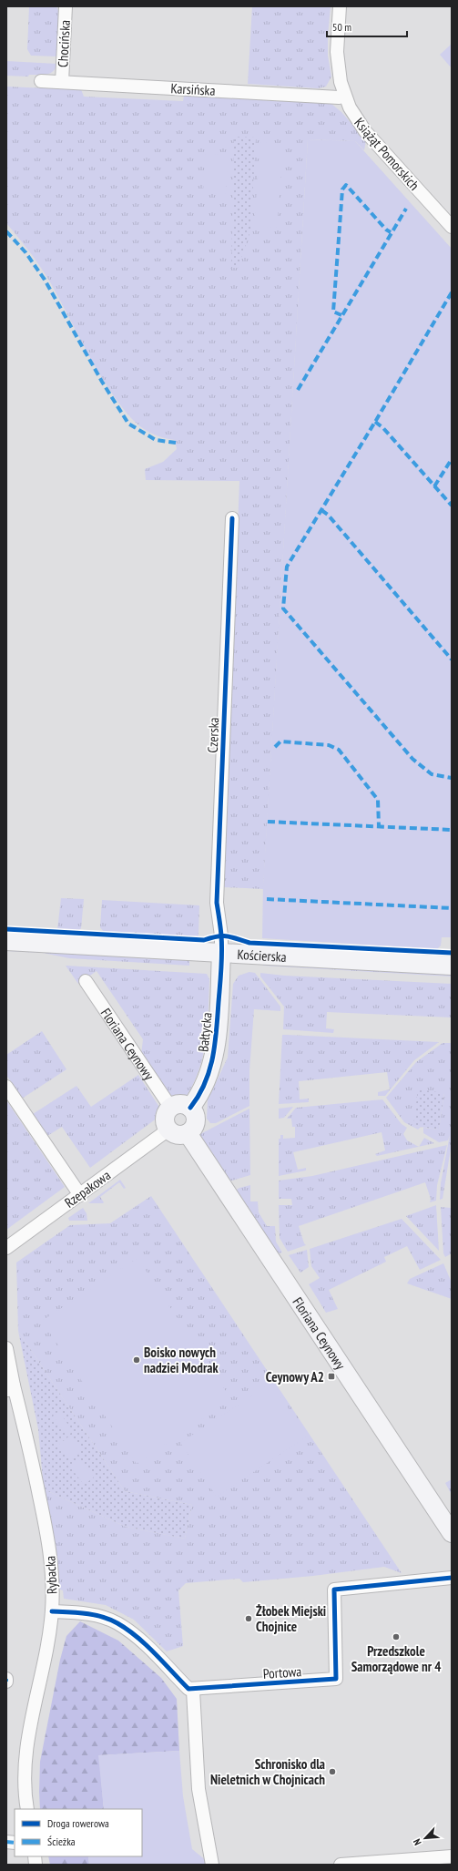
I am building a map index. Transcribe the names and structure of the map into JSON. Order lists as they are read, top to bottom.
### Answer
{
  "streets": {
    "street": [
      "Chocińska",
      "Karsińska",
      "Książąt Pomorskich",
      "Czerska",
      "Kościerska",
      "Bałtycka",
      "Floriana Ceynowy",
      "Rzepakowa",
      "Rybacka",
      "Portowa"
    ]
  },
  "crossings": [
    ["Chocińska", "Karsińska"],
    ["Karsińska", "Książąt Pomorskich"],
    ["Czerska", "Kościerska"],
    ["Czerska", "Bałtycka"],
    ["Kościerska", "Bałtycka"],
    ["Bałtycka", "Floriana Ceynowy"],
    ["Bałtycka", "Rzepakowa"],
    ["Floriana Ceynowy", "Rzepakowa"]
  ],
  "places": {
    "other": [
      "Boisko nowych nadziei Modrak",
      "Żłobek Miejski Chojnice",
      "Przedszkole Samorządowe nr 4",
      "Schronisko dla Nieletnich w Chojnicach"
    ],
    "transit": ["Ceynowy A2"]
  },
  "legend": ["Droga rowerowa", "Ścieżka"],
  "scale_bar": "50 m",
  "north": "bottom left"
}
